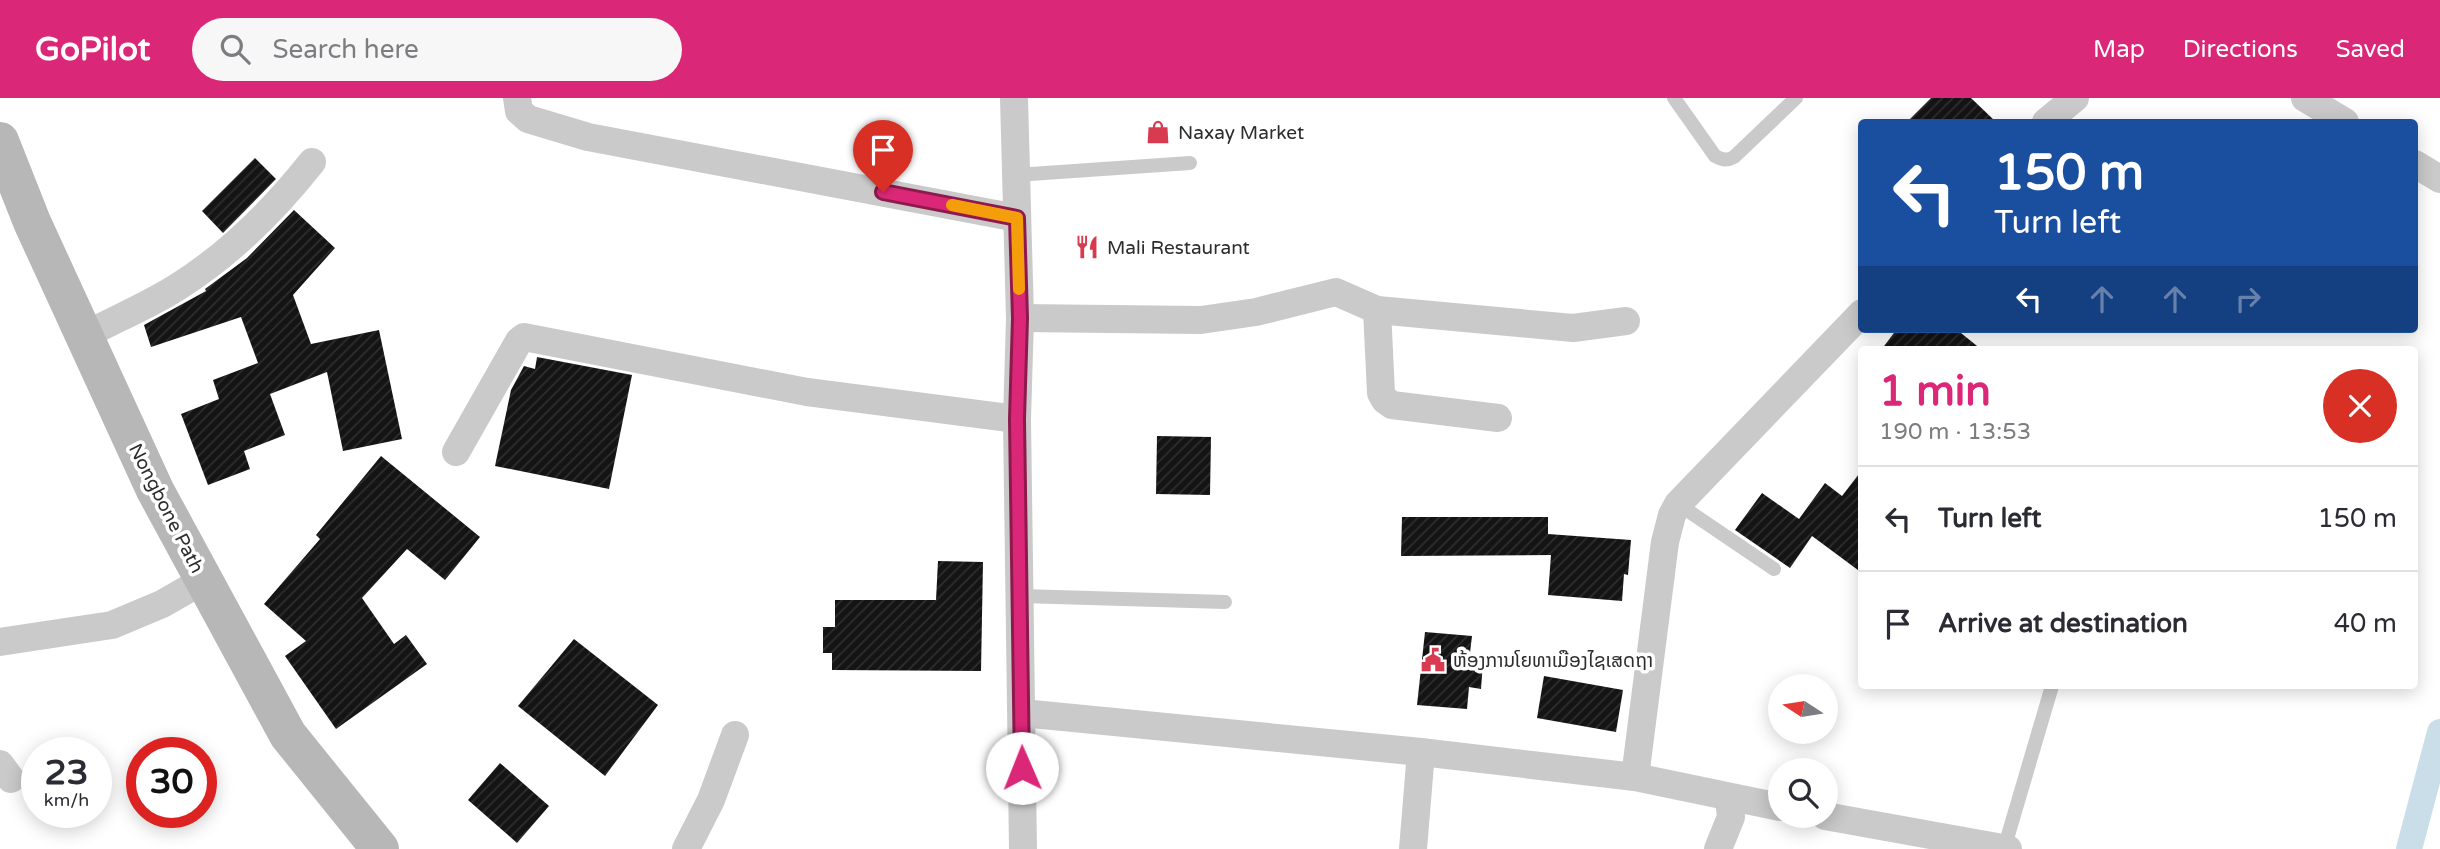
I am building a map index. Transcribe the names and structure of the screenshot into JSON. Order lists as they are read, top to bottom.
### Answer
{
  "streets": {
    "street": ["Nongbone Path"]
  },
  "places": {
    "shop": ["Naxay Market"],
    "restaurant": ["Mali Restaurant"],
    "public building": ["ຫ້ອງການໂຍທາເມືອງໄຊເສດຖາ"]
  },
  "north": "left",
  "page": {
    "header": "GoPilot",
    "search": "Search here",
    "nav": ["Map", "Directions", "Saved"],
    "turn": ["150 m", "Turn left"],
    "heading": ["1 min", "190 m · 13:53"],
    "list": [
      {
        "name": "Turn left",
        "value": "150 m"
      },
      {
        "name": "Arrive at destination",
        "value": "40 m"
      }
    ],
    "speed": "23 km/h",
    "limit": "30"
  }
}
